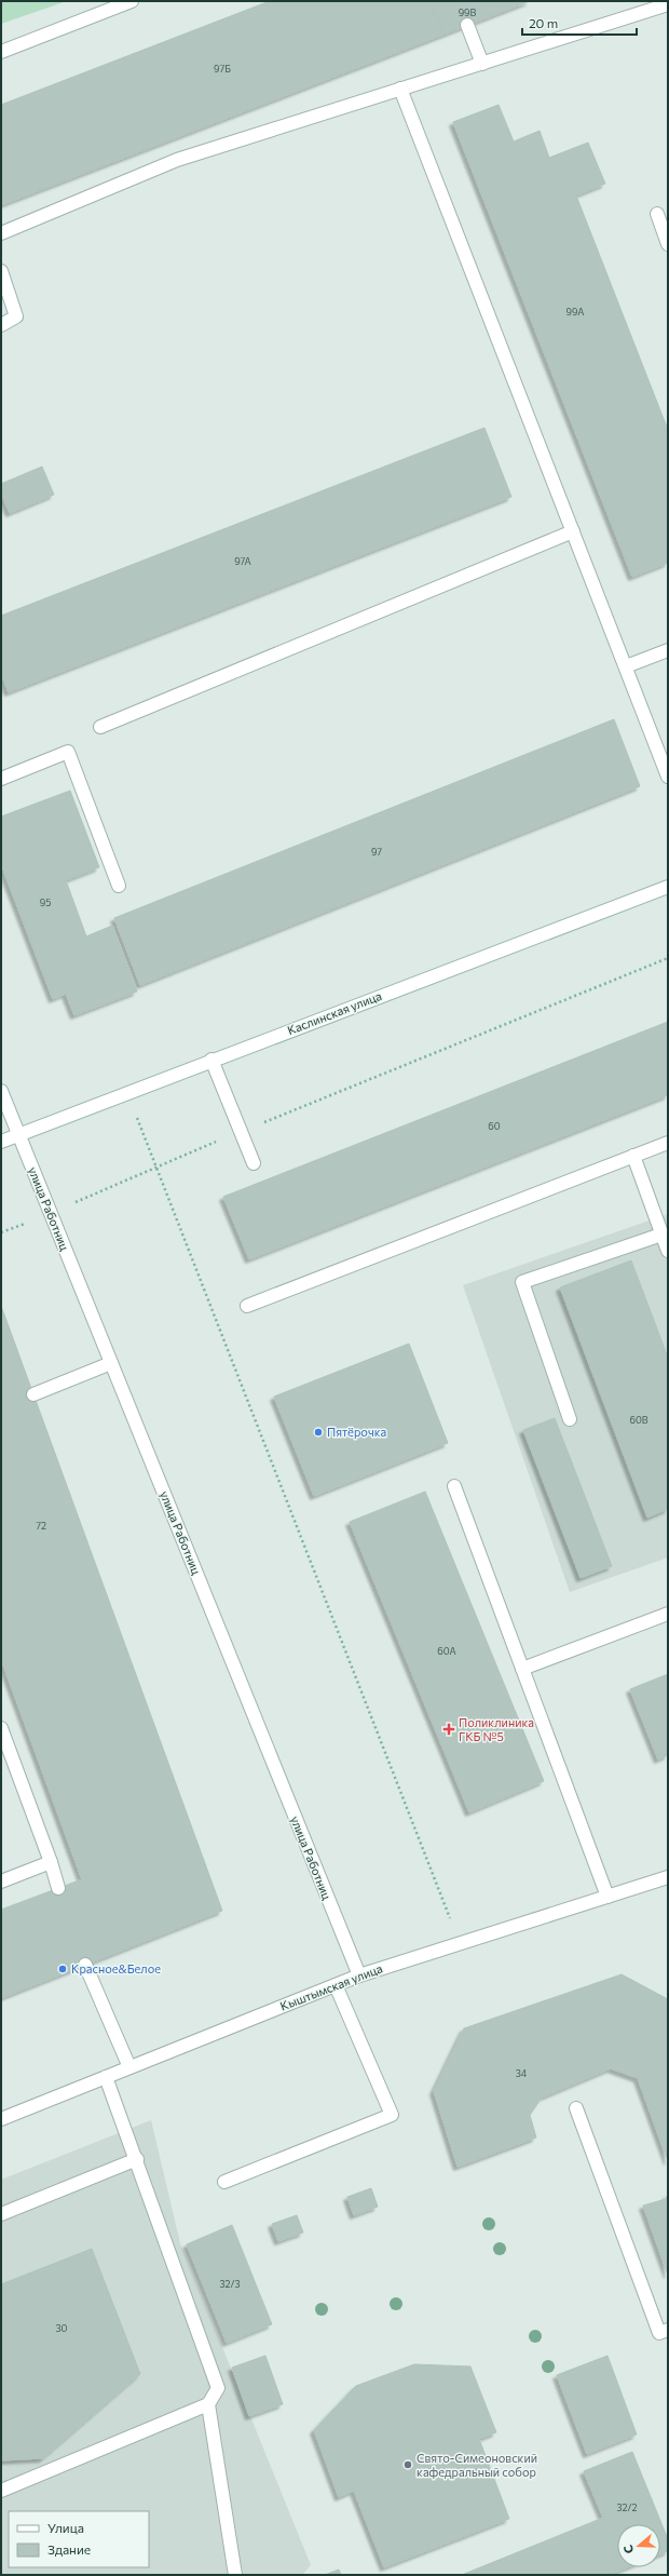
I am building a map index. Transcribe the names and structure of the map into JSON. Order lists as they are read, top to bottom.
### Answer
{
  "streets": {
    "street": ["Каслинская улица", "улица Работниц", "Кыштымская улица"]
  },
  "crossings": [
    ["Каслинская улица", "улица Работниц"],
    ["улица Работниц", "Кыштымская улица"]
  ],
  "places": {
    "other": ["Пятёрочка", "Красное&Белое", "Свято-Симеоновский кафедральный собор"],
    "health": ["Поликлиника ГКБ №5"]
  },
  "house_numbers": [
    "99В",
    "97Б",
    "99А",
    "97А",
    "97",
    "95",
    "60",
    "60В",
    "72",
    "60А",
    "34",
    "32/3",
    "30",
    "32/2"
  ],
  "legend": ["Улица", "Здание"],
  "scale_bar": "20 m",
  "north": "left"
}
